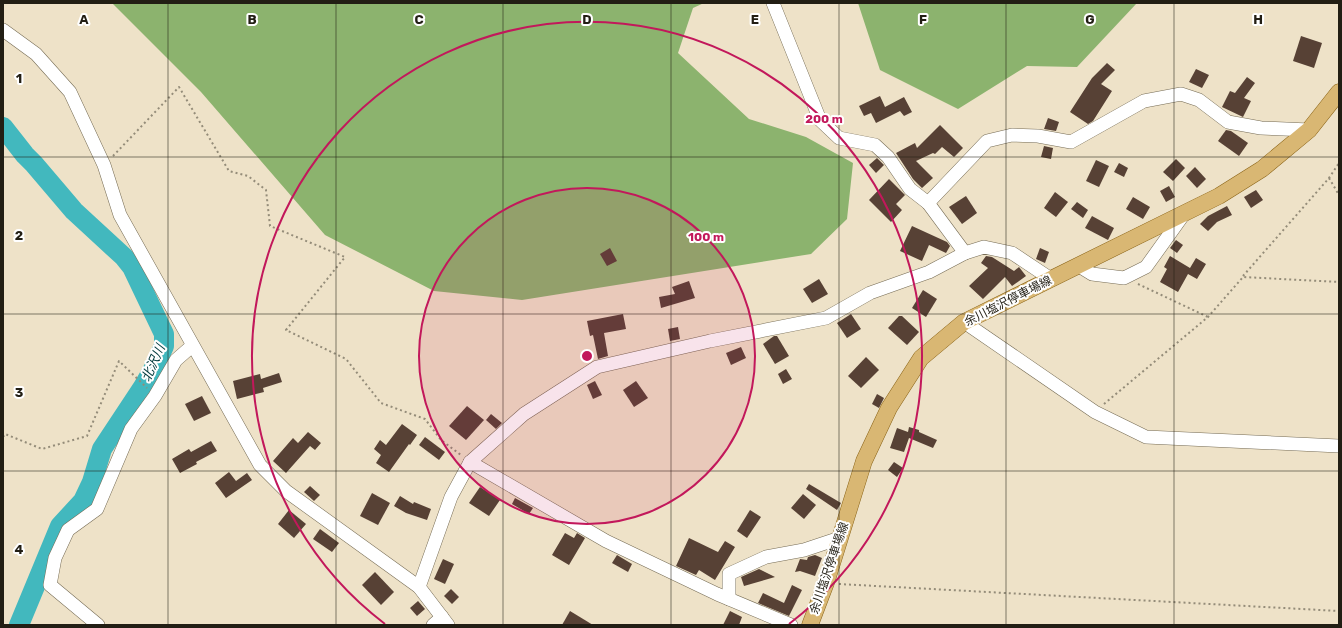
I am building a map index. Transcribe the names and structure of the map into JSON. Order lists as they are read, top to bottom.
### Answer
{
  "streets": {
    "main road": ["余川塩沢停車場線"]
  },
  "water": ["北沢川"],
  "grid": {
    "columns": [
      "A",
      "B",
      "C",
      "D",
      "E",
      "F",
      "G",
      "H"
    ],
    "rows": [
      "1",
      "2",
      "3",
      "4"
    ]
  },
  "rings": ["200 m", "100 m"]
}
